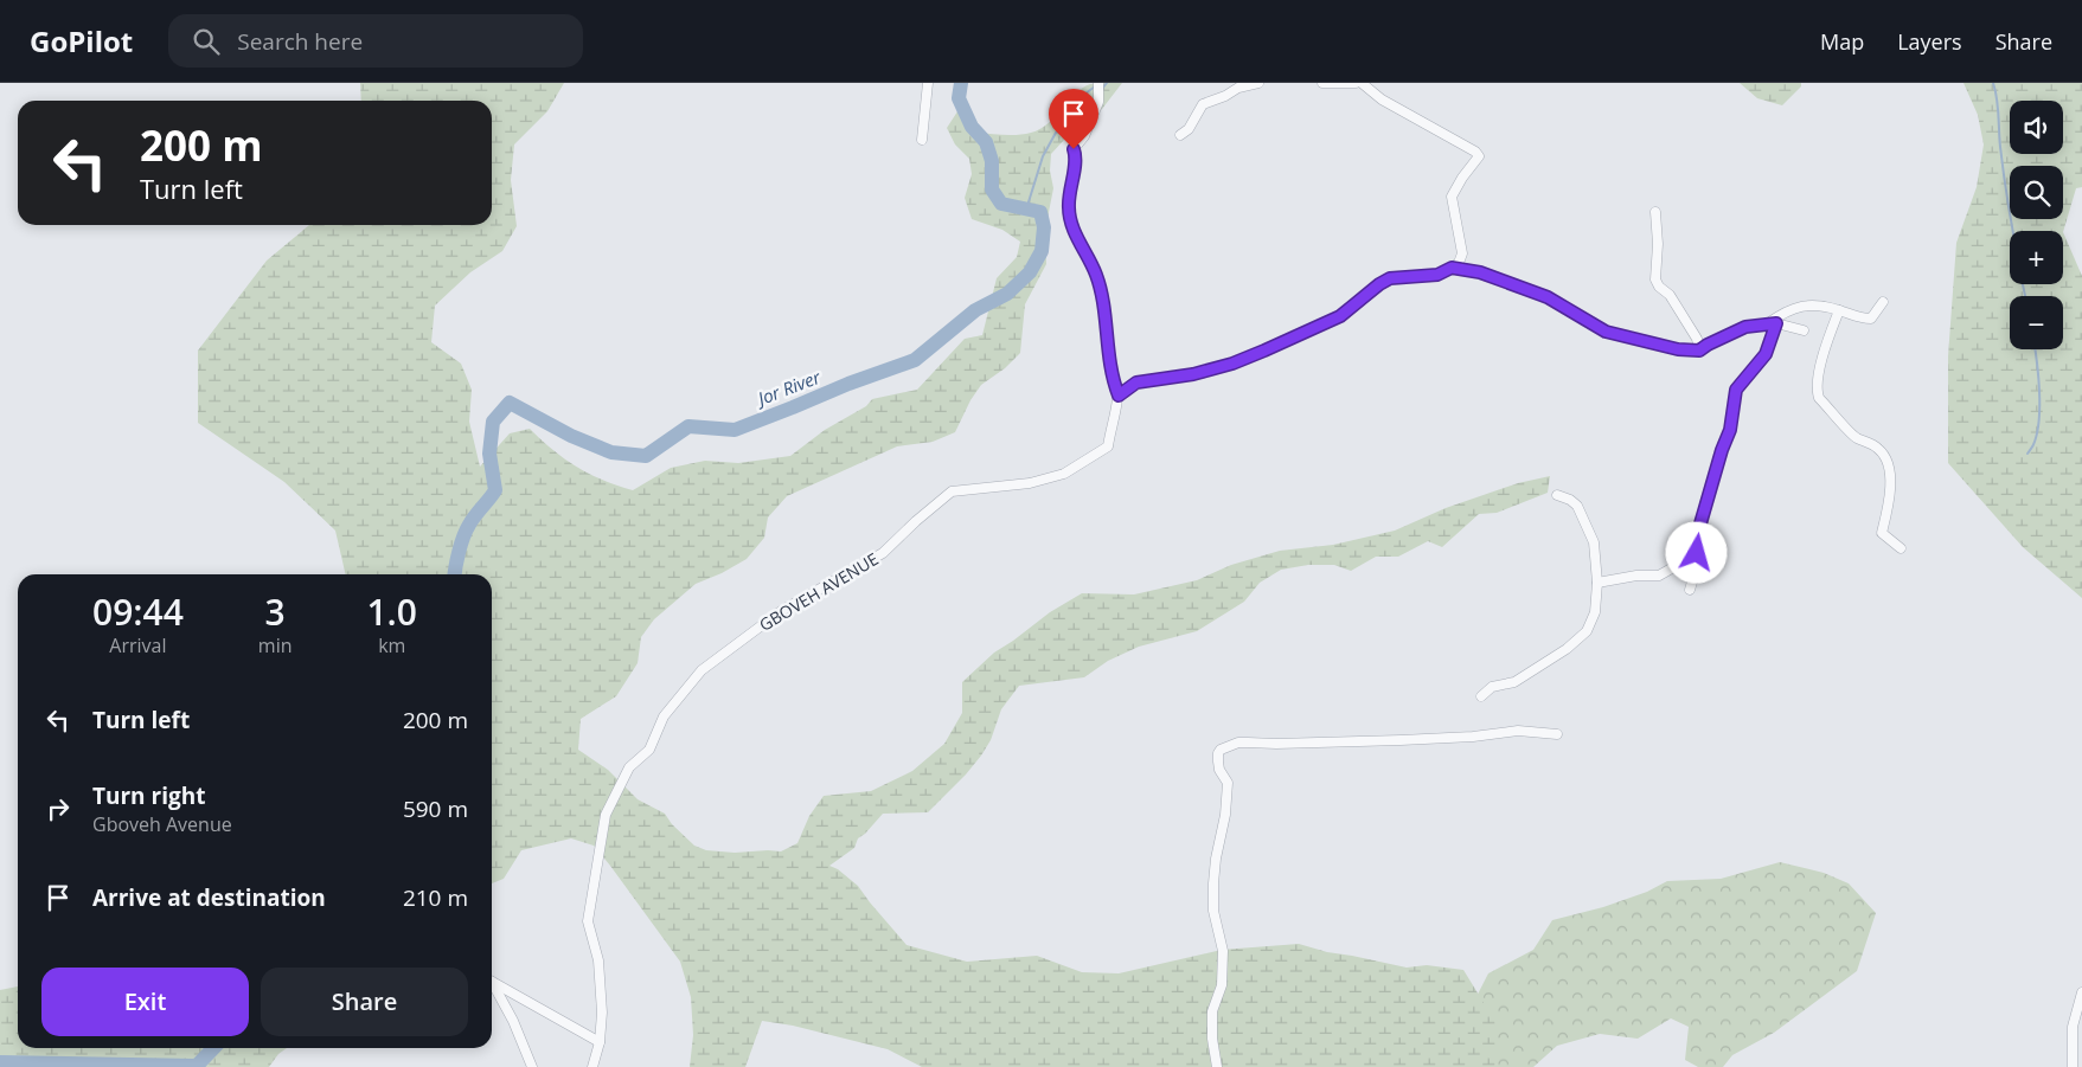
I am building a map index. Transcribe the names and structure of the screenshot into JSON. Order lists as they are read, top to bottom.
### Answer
{
  "streets": {
    "street": ["GBOVEH AVENUE"]
  },
  "water": ["Jor River"],
  "page": {
    "header": "GoPilot",
    "search": "Search here",
    "nav": ["Map", "Layers", "Share"],
    "map_buttons": ["+", "−"],
    "turn": ["200 m", "Turn left"],
    "eta": [
      "09:44",
      "Arrival",
      "3",
      "min",
      "1.0",
      "km"
    ],
    "list": [
      {
        "name": "Turn left",
        "value": "200 m"
      },
      {
        "name": "Turn right",
        "note": "Gboveh Avenue",
        "value": "590 m"
      },
      {
        "name": "Arrive at destination",
        "value": "210 m"
      }
    ],
    "buttons": ["Exit", "Share"]
  }
}
